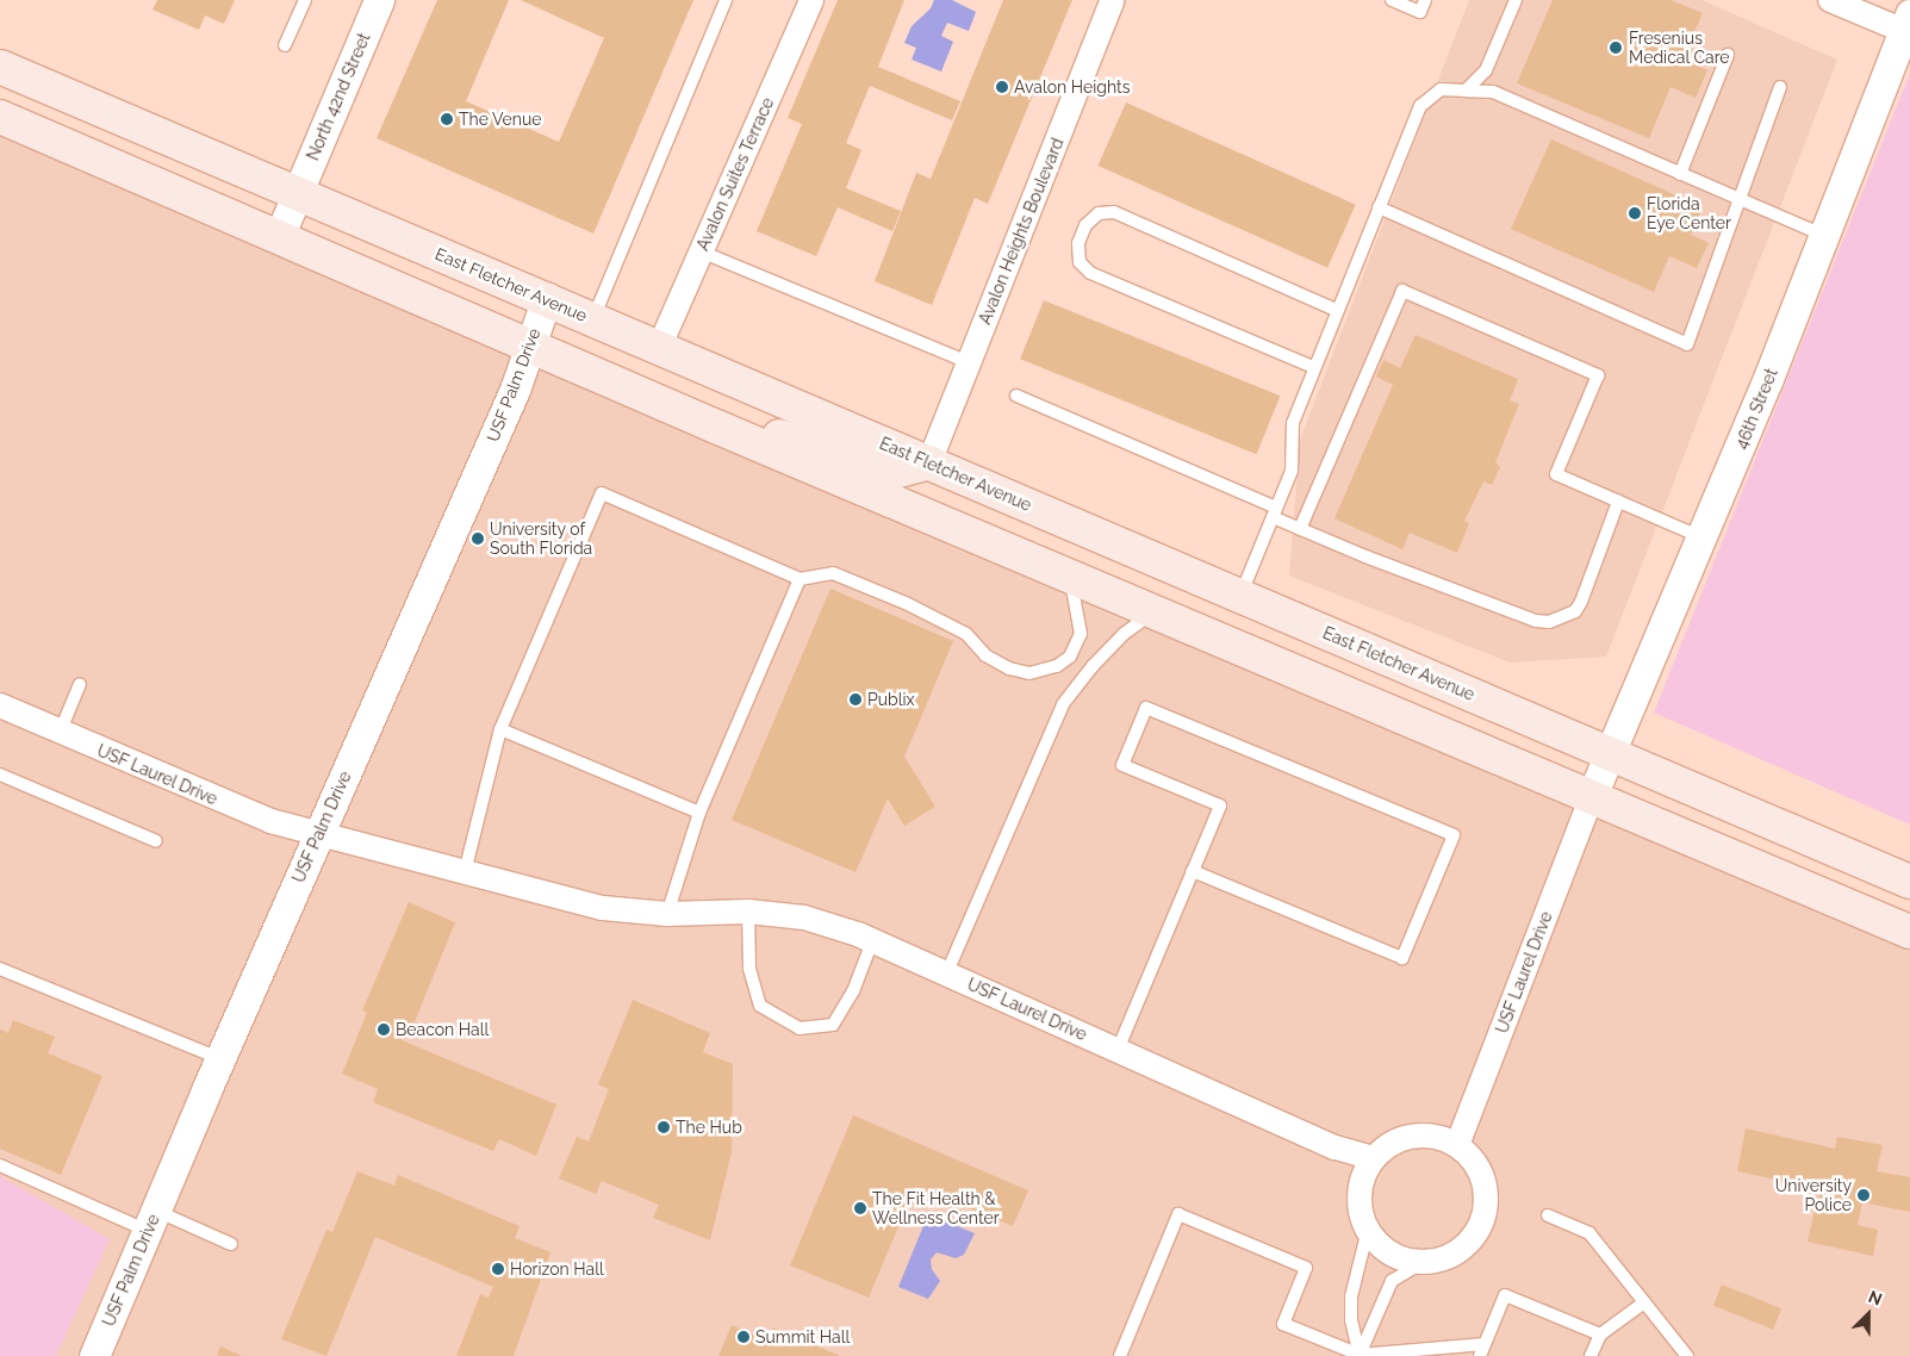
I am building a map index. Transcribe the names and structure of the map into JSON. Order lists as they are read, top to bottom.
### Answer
{
  "streets": {
    "main road": ["East Fletcher Avenue"],
    "street": [
      "North 42nd Street",
      "Avalon Suites Terrace",
      "Avalon Heights Boulevard",
      "USF Palm Drive",
      "46th Street",
      "USF Laurel Drive"
    ]
  },
  "crossings": [
    ["North 42nd Street", "East Fletcher Avenue"],
    ["Avalon Suites Terrace", "East Fletcher Avenue"],
    ["Avalon Heights Boulevard", "East Fletcher Avenue"],
    ["East Fletcher Avenue", "USF Palm Drive"],
    ["East Fletcher Avenue", "46th Street"],
    ["USF Palm Drive", "USF Laurel Drive"],
    ["46th Street", "USF Laurel Drive"]
  ],
  "places": [
    "Fresenius Medical Care",
    "Avalon Heights",
    "The Venue",
    "Florida Eye Center",
    "University of South Florida",
    "Publix",
    "Beacon Hall",
    "The Hub",
    "University Police",
    "The Fit Health & Wellness Center",
    "Horizon Hall",
    "Summit Hall"
  ],
  "north": "top right"
}
